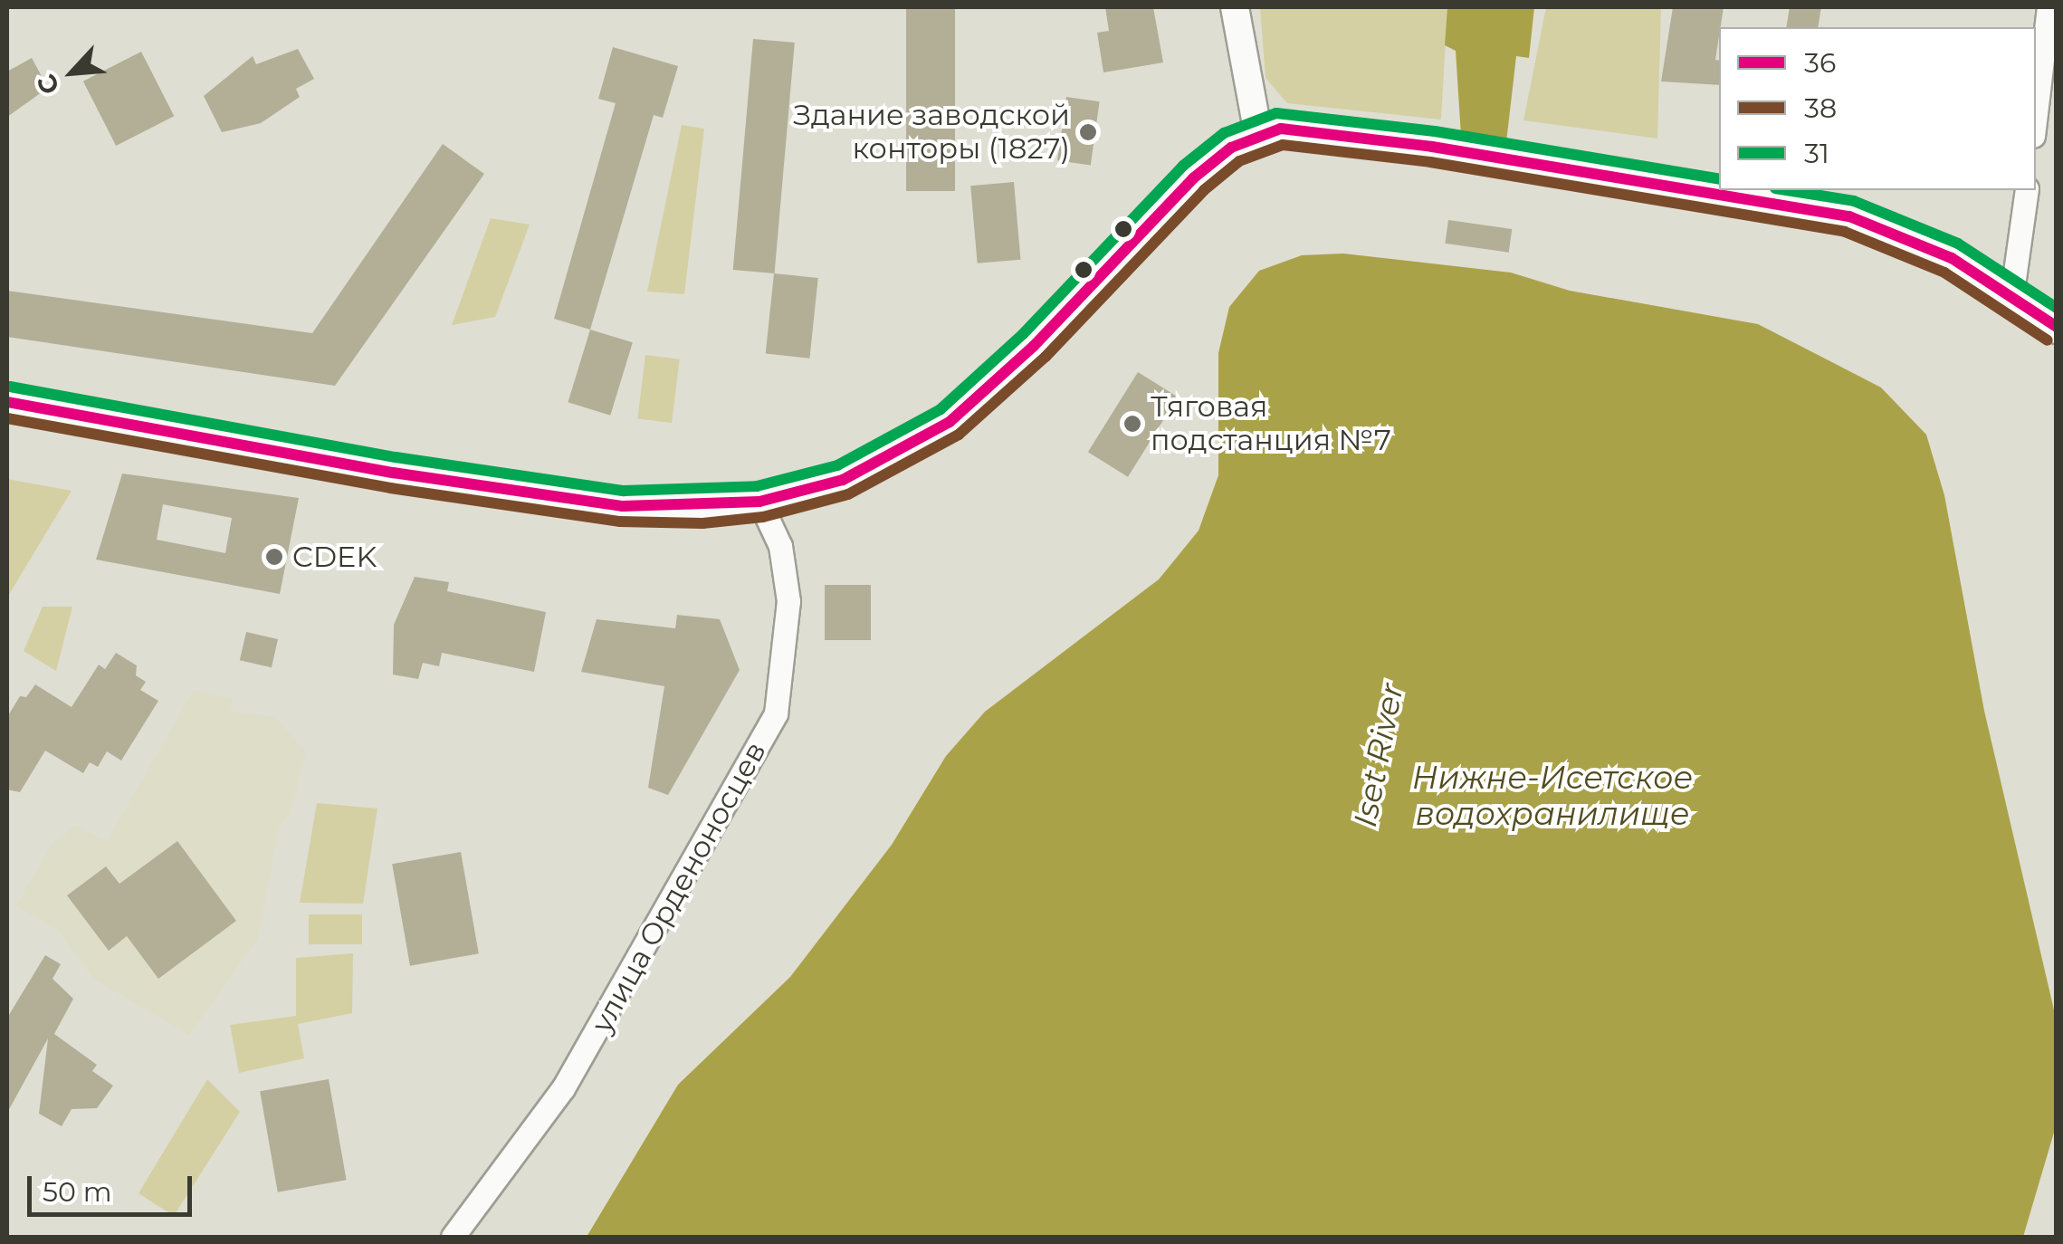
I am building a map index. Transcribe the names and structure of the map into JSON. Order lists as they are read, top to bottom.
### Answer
{
  "streets": {
    "street": ["улица Орденоносцев"]
  },
  "water": ["Iset River", "Нижне-Исетское водохранилище"],
  "places": ["Здание заводской конторы (1827)", "Тяговая подстанция №7", "CDEK"],
  "lines": ["transit line 31", "transit line 36", "transit line 38"],
  "legend": ["36", "38", "31"],
  "scale_bar": "50 m",
  "north": "bottom left"
}
